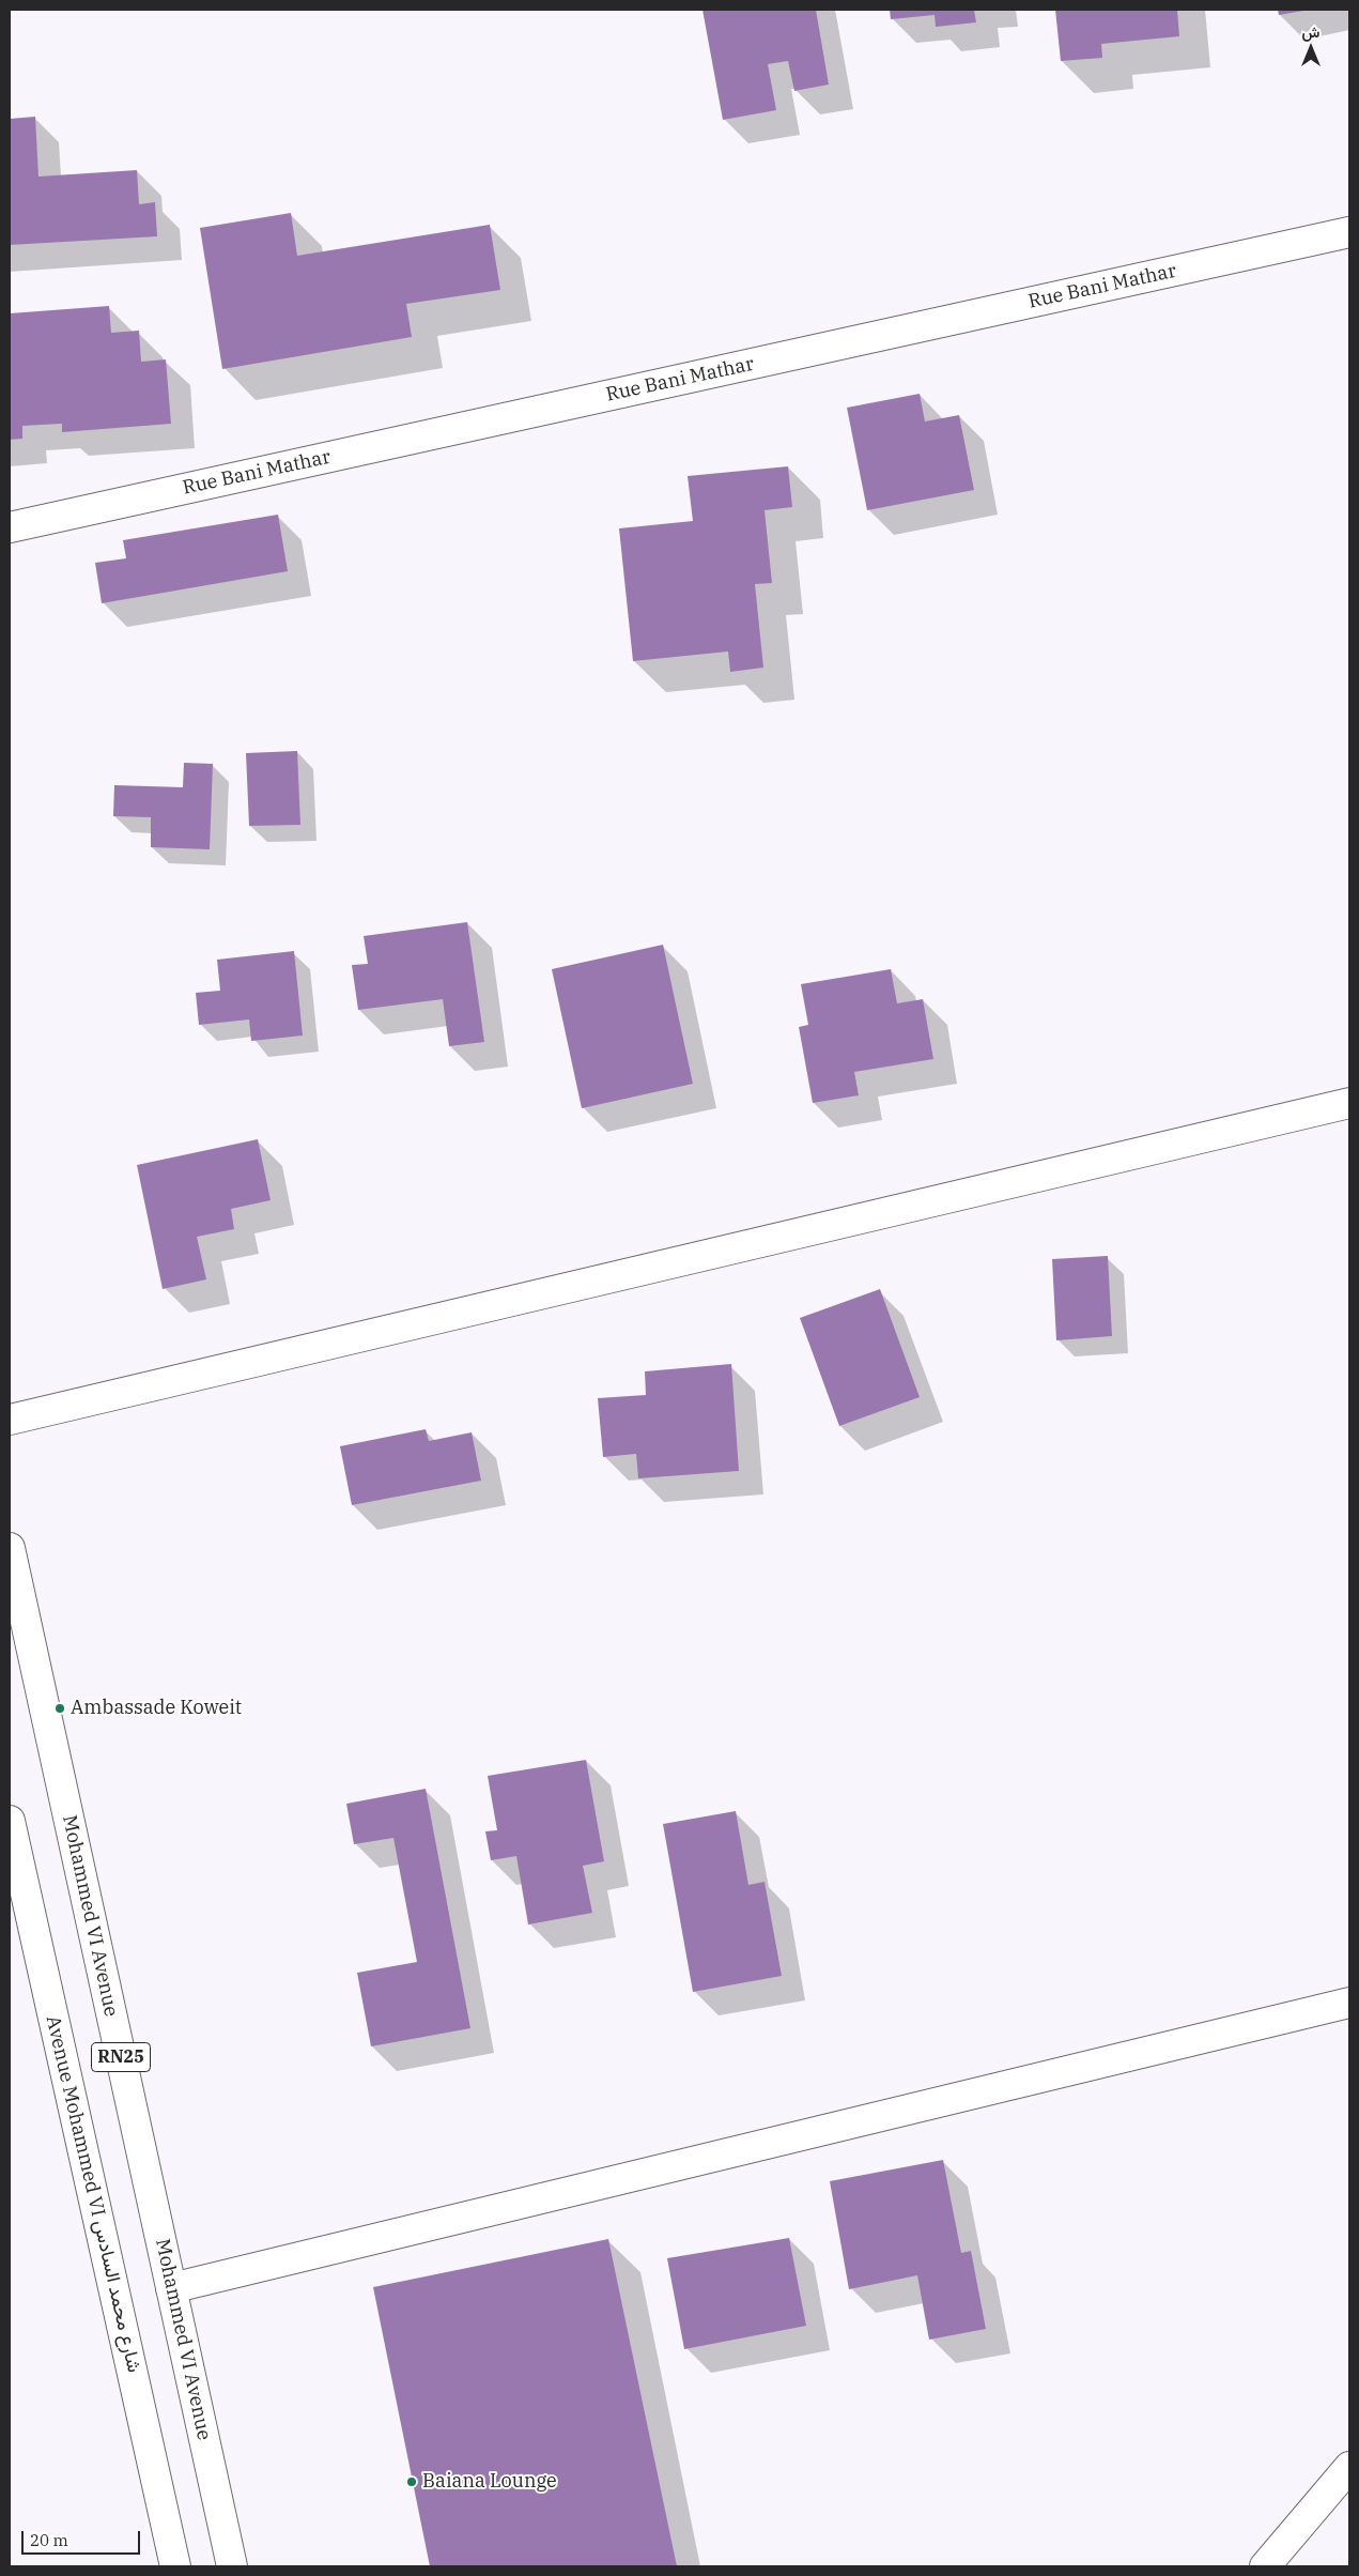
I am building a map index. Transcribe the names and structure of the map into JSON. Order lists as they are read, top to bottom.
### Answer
{
  "streets": {
    "main road": [
      "Rue Bani Mathar",
      "Mohammed VI Avenue",
      "RN25",
      "Avenue Mohammed VI شارع محمد السادس"
    ]
  },
  "places": ["Ambassade Koweit", "Baiana Lounge"],
  "scale_bar": "20 m",
  "north": "top"
}
